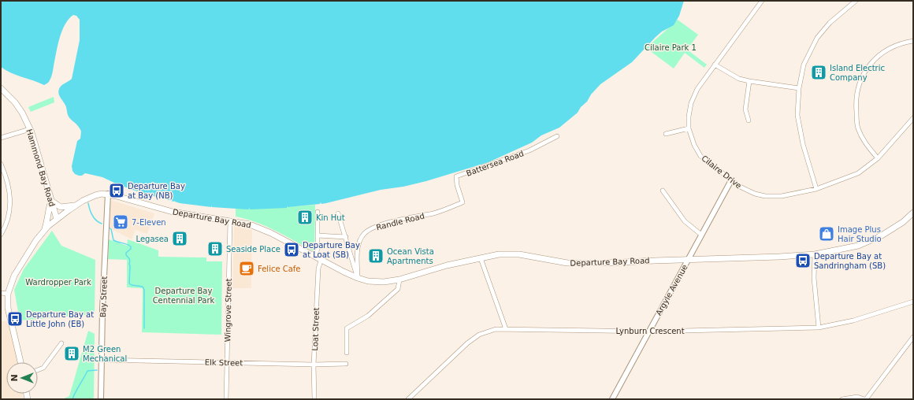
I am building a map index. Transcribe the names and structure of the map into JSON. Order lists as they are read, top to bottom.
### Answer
{
  "streets": {
    "main road": ["Hammond Bay Road", "Departure Bay Road"],
    "street": [
      "Battersea Road",
      "Cilaire Drive",
      "Randle Road",
      "Argyle Avenue",
      "Bay Street",
      "Wingrove Street",
      "Loat Street",
      "Lynburn Crescent",
      "Elk Street"
    ]
  },
  "crossings": [
    ["Battersea Road", "Randle Road"],
    ["Hammond Bay Road", "Departure Bay Road"],
    ["Cilaire Drive", "Argyle Avenue"],
    ["Departure Bay Road", "Randle Road"],
    ["Departure Bay Road", "Argyle Avenue"],
    ["Departure Bay Road", "Bay Street"],
    ["Departure Bay Road", "Wingrove Street"],
    ["Departure Bay Road", "Loat Street"],
    ["Argyle Avenue", "Lynburn Crescent"],
    ["Bay Street", "Elk Street"],
    ["Wingrove Street", "Elk Street"],
    ["Loat Street", "Elk Street"]
  ],
  "parks": ["Cilaire Park 1", "Wardropper Park", "Departure Bay Centennial Park"],
  "places": {
    "building": [
      "Island Electric Company",
      "Kin Hut",
      "Legasea",
      "Seaside Place",
      "Ocean Vista Apartments",
      "M2 Green Mechanical"
    ],
    "bus stop": [
      "Departure Bay at Bay (NB)",
      "Departure Bay at Loat (SB)",
      "Departure Bay at Sandringham (SB)",
      "Departure Bay at Little John (EB)"
    ],
    "supermarket": ["7-Eleven"],
    "shop": ["Image Plus Hair Studio"],
    "cafe": ["Felice Cafe"]
  },
  "north": "left"
}
